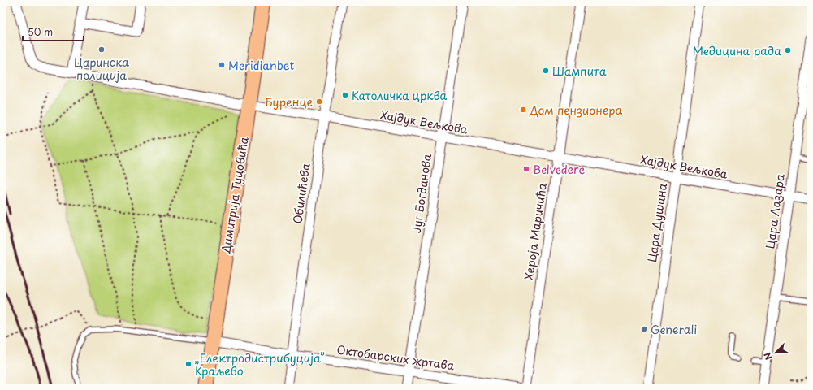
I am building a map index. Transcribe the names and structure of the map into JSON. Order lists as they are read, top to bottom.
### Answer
{
  "streets": {
    "main road": ["Димитрија Туцовића"],
    "street": [
      "Хајдук Вељкова",
      "Обилићева",
      "Југ Богданова",
      "Цара Лазара",
      "Цара Душана",
      "Хероја Маричића",
      "Октобарских жртава"
    ]
  },
  "crossings": [
    ["Хајдук Вељкова", "Обилићева"],
    ["Хајдук Вељкова", "Југ Богданова"],
    ["Хајдук Вељкова", "Димитрија Туцовића"],
    ["Хајдук Вељкова", "Цара Лазара"],
    ["Хајдук Вељкова", "Цара Душана"],
    ["Хајдук Вељкова", "Хероја Маричића"],
    ["Обилићева", "Октобарских жртава"],
    ["Југ Богданова", "Октобарских жртава"],
    ["Димитрија Туцовића", "Октобарских жртава"]
  ],
  "places": [
    "Царинска полиција",
    "Медицина рада",
    "Meridianbet",
    "Шампита",
    "Католичка црква",
    "Буренце",
    "Дом пензионера",
    "Belvedere",
    "Generali",
    "„Електродистрибуција” Краљево"
  ],
  "scale_bar": "50 m",
  "north": "bottom left"
}
